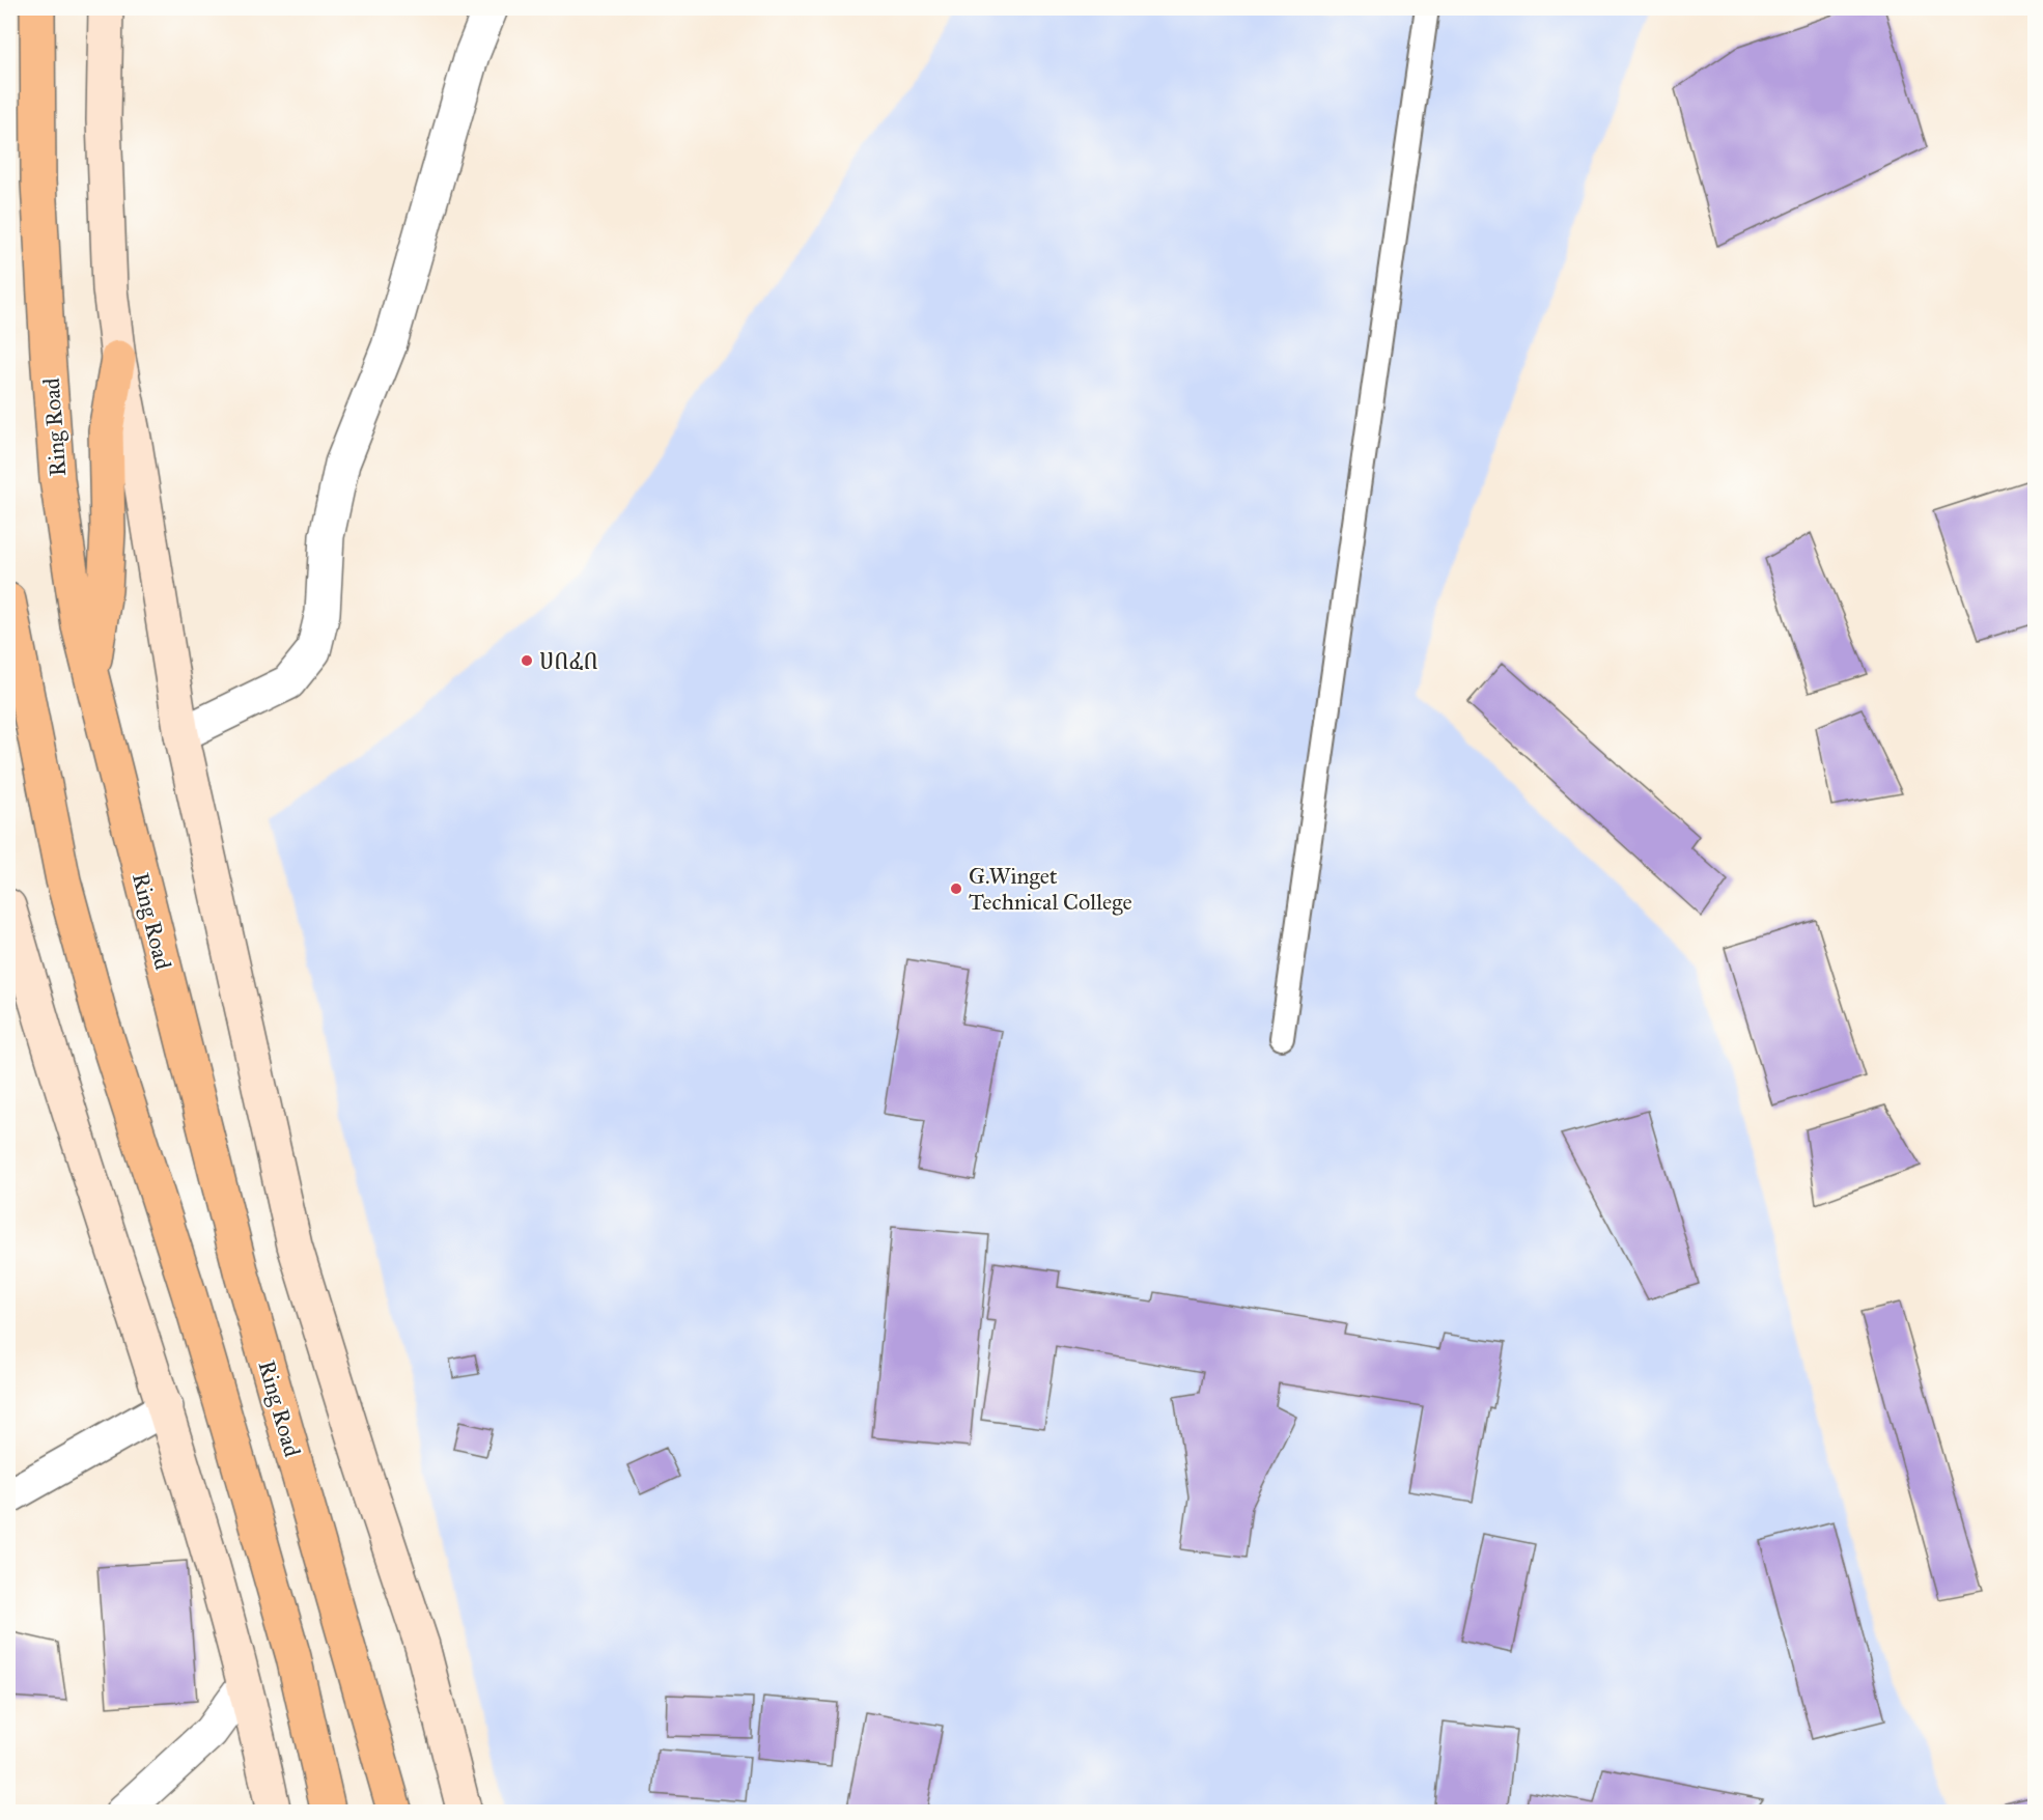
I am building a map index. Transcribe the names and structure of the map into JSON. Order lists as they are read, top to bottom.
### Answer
{
  "streets": {
    "highway": ["Ring Road"]
  },
  "places": ["ሀበፈበ", "G.Winget Technical College"]
}
